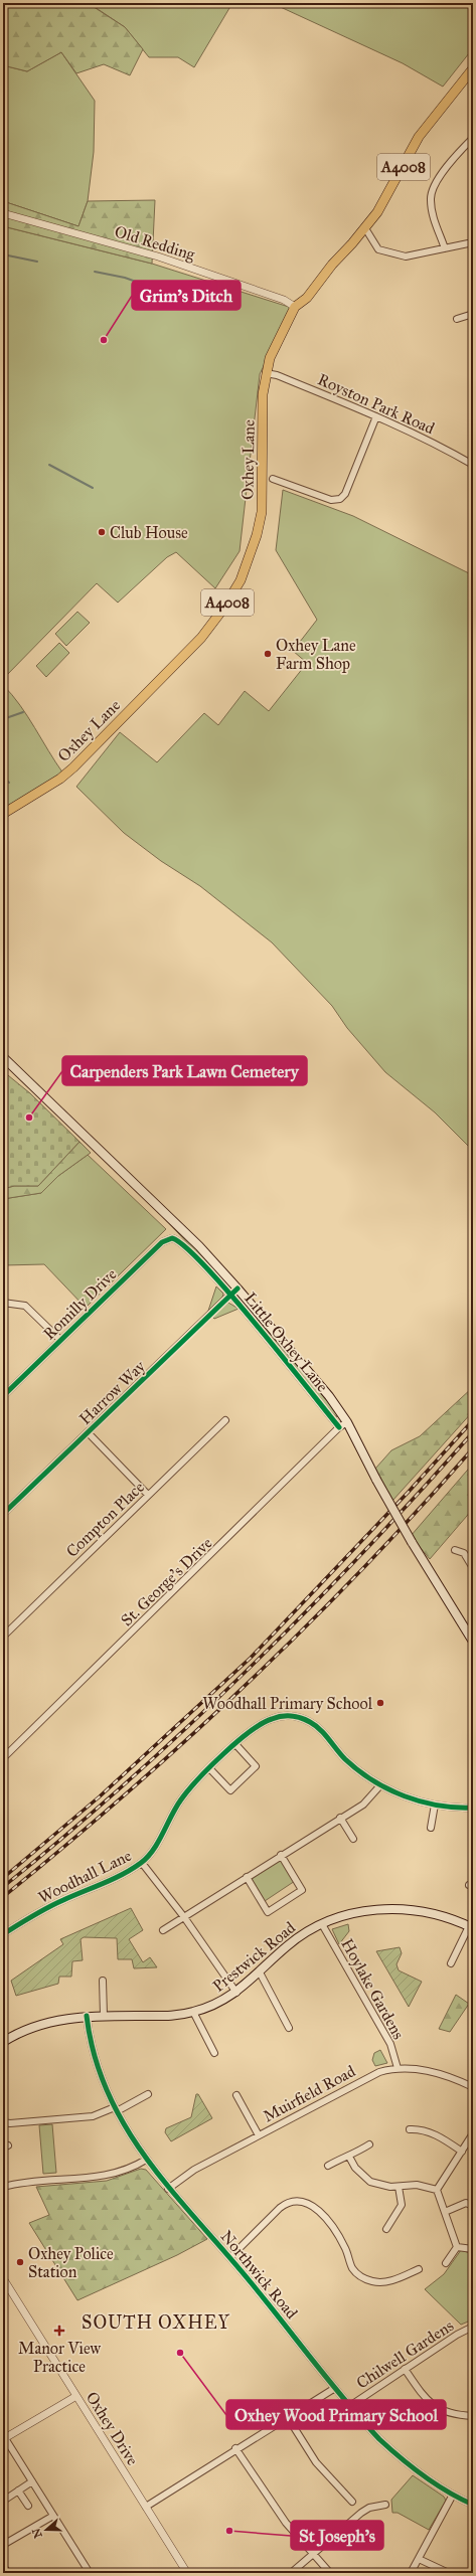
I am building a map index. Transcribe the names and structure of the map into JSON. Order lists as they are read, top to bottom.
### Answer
{
  "streets": {
    "main road": [
      "A4008",
      "Oxhey Lane",
      "Little Oxhey Lane",
      "Prestwick Road"
    ],
    "street": [
      "Old Redding",
      "Royston Park Road",
      "Romilly Drive",
      "Harrow Way",
      "Compton Place",
      "St. George's Drive",
      "Woodhall Lane",
      "Hoylake Gardens",
      "Muirfield Road",
      "Northwick Road",
      "Chilwell Gardens",
      "Oxhey Drive"
    ]
  },
  "crossings": [
    ["Old Redding", "Oxhey Lane"],
    ["Royston Park Road", "Oxhey Lane"],
    ["Romilly Drive", "Little Oxhey Lane"],
    ["Little Oxhey Lane", "Harrow Way"],
    ["Little Oxhey Lane", "St. George's Drive"],
    ["Prestwick Road", "Hoylake Gardens"],
    ["Prestwick Road", "Northwick Road"],
    ["Hoylake Gardens", "Muirfield Road"],
    ["Muirfield Road", "Northwick Road"],
    ["Northwick Road", "Chilwell Gardens"]
  ],
  "districts": ["SOUTH OXHEY"],
  "places": {
    "other": [
      "Grim's Ditch",
      "Club House",
      "Oxhey Lane Farm Shop",
      "Carpenders Park Lawn Cemetery",
      "Woodhall Primary School",
      "Oxhey Police Station",
      "Oxhey Wood Primary School",
      "St Joseph's"
    ],
    "health": ["Manor View Practice"]
  },
  "north": "left"
}
